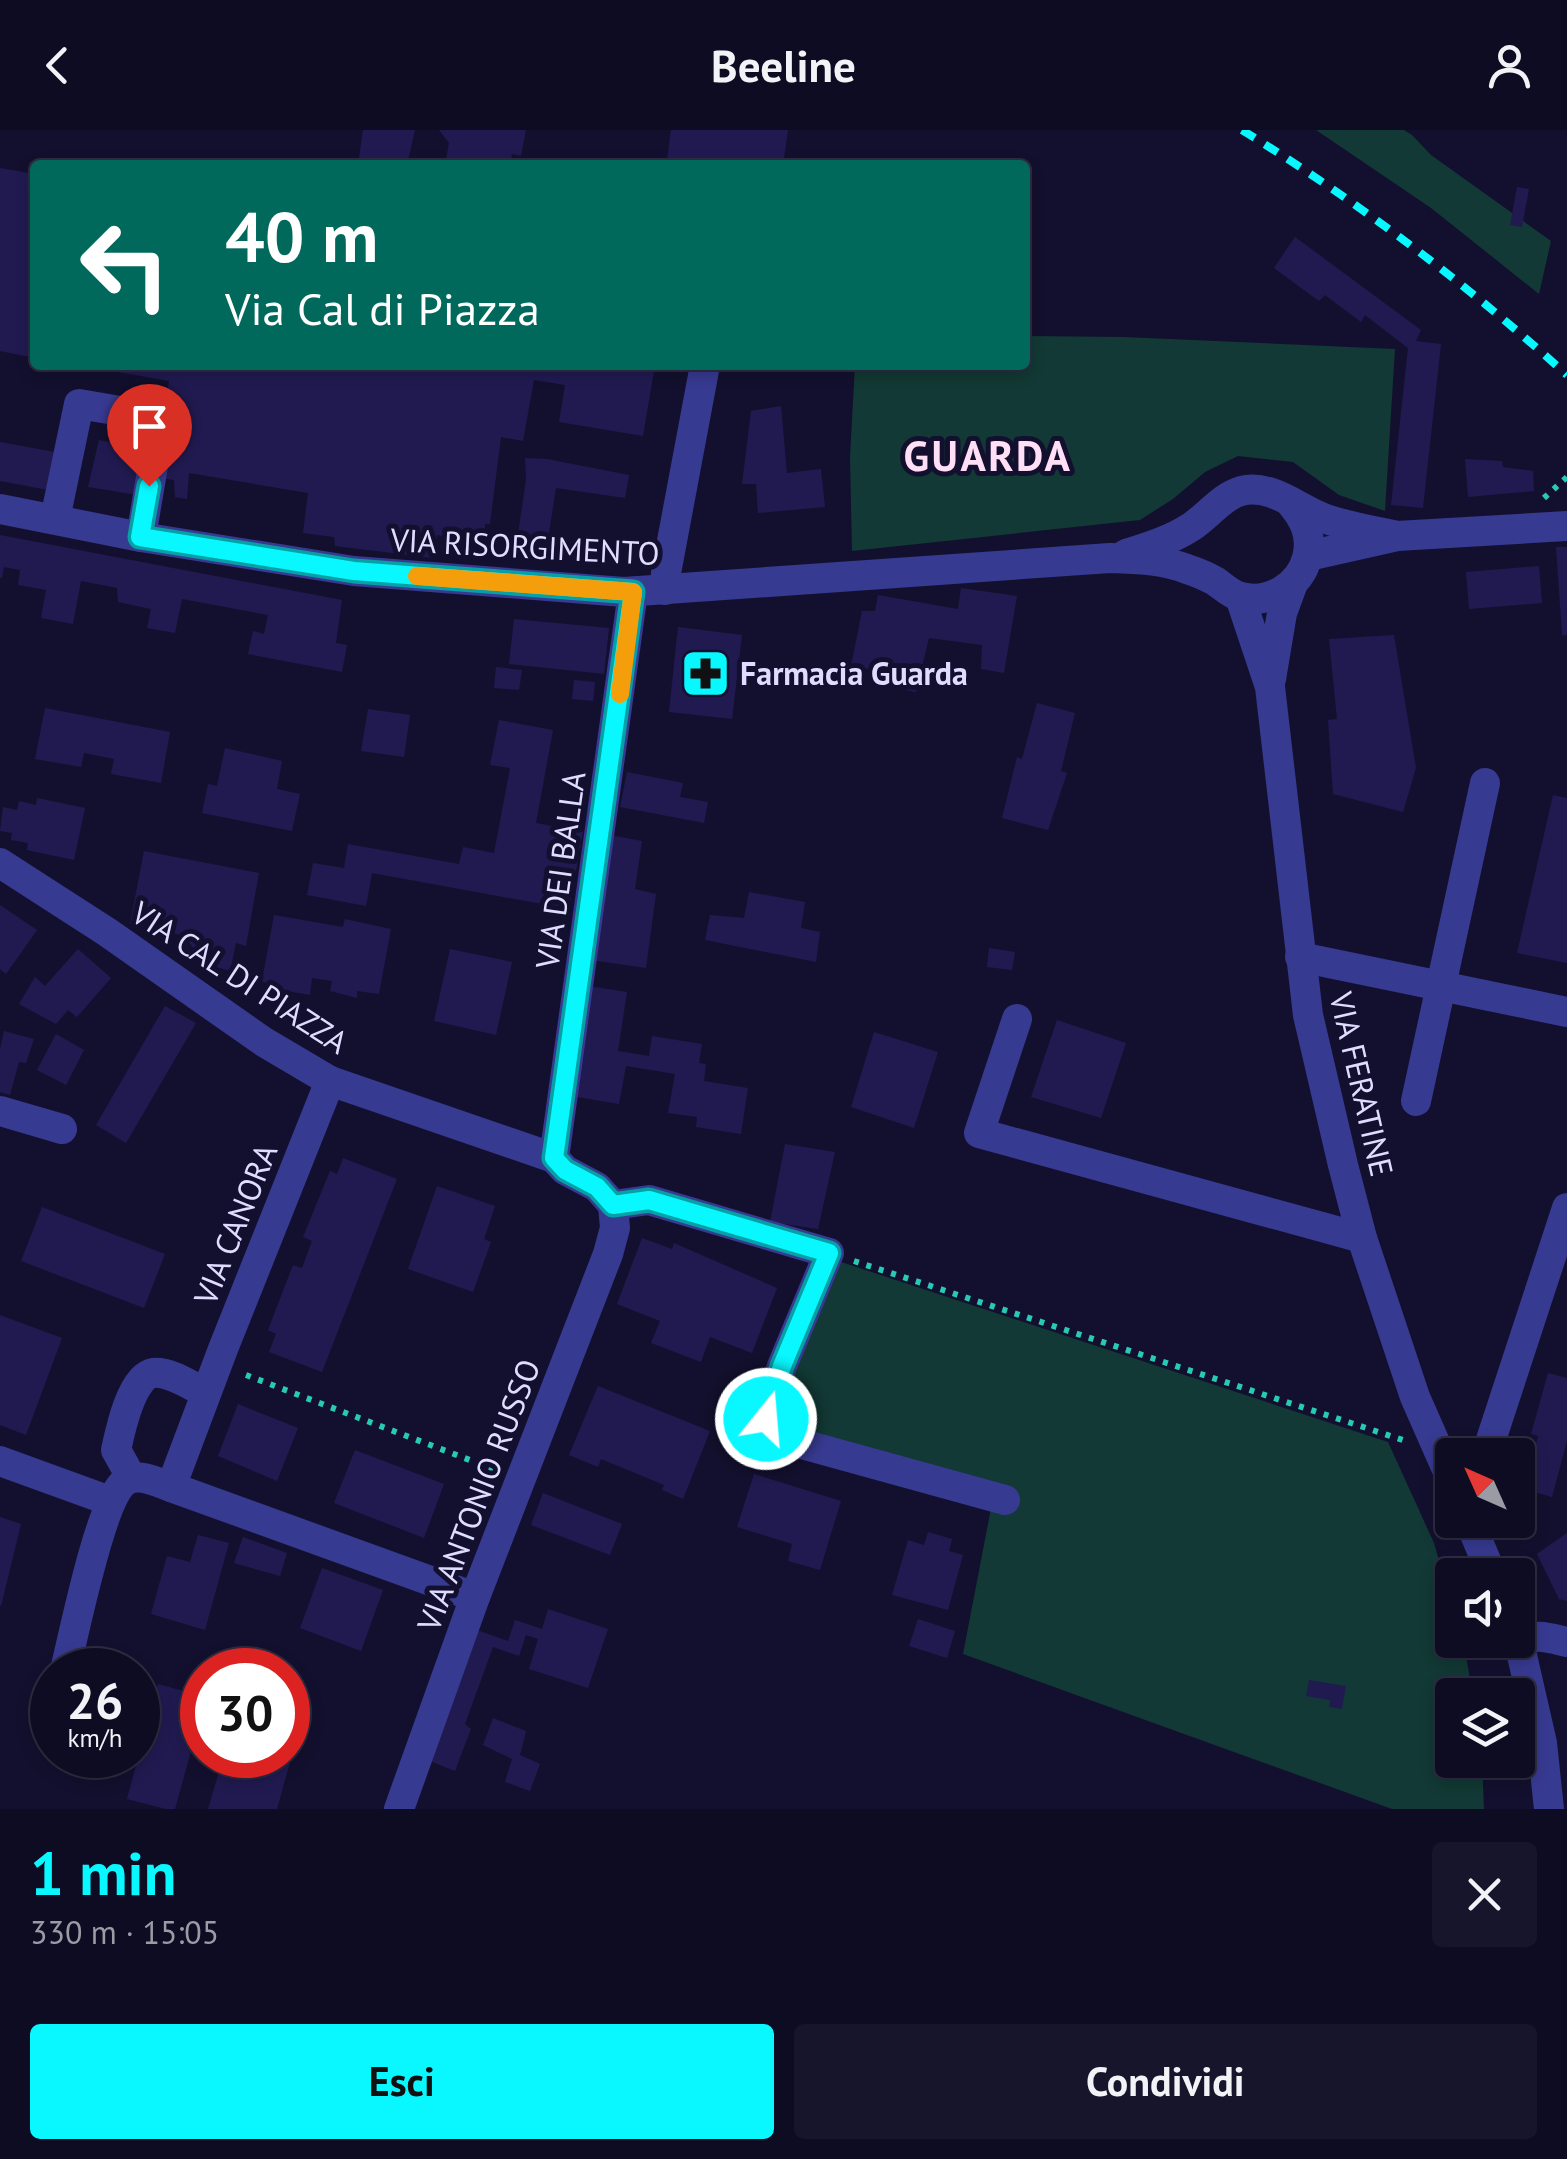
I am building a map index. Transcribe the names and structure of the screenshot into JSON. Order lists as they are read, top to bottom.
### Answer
{
  "streets": {
    "street": [
      "VIA RISORGIMENTO",
      "VIA DEI BALLA",
      "VIA CAL DI PIAZZA",
      "VIA FERATINE",
      "VIA CANORA",
      "VIA ANTONIO RUSSO"
    ]
  },
  "crossings": [
    ["VIA RISORGIMENTO", "VIA DEI BALLA"],
    ["VIA RISORGIMENTO", "VIA FERATINE"],
    ["VIA DEI BALLA", "VIA CAL DI PIAZZA"],
    ["VIA CAL DI PIAZZA", "VIA CANORA"],
    ["VIA CAL DI PIAZZA", "VIA ANTONIO RUSSO"]
  ],
  "districts": ["GUARDA"],
  "places": {
    "pharmacy": ["Farmacia Guarda"]
  },
  "north": "top left",
  "page": {
    "header": "Beeline",
    "turn": ["40 m", "Via Cal di Piazza"],
    "speed": "26 km/h",
    "limit": "30",
    "heading": ["1 min", "330 m · 15:05"],
    "buttons": ["Esci", "Condividi"]
  }
}
